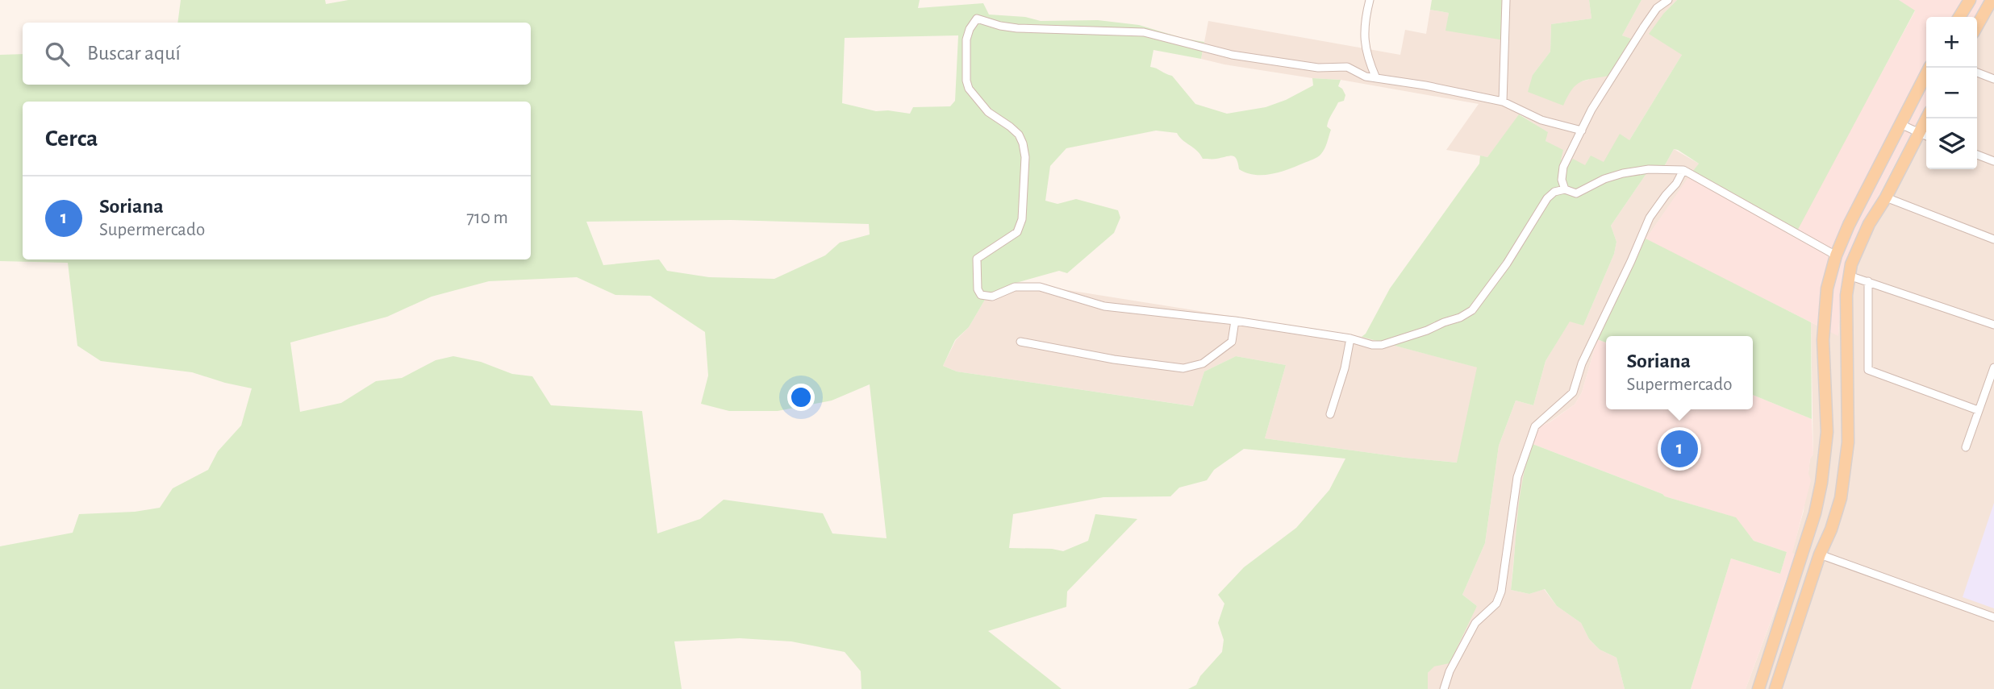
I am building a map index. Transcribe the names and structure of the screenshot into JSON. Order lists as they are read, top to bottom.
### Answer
{
  "page": {
    "map_buttons": ["+", "−"],
    "search": "Buscar aquí",
    "heading": "Cerca",
    "list": [
      {
        "mark": "1",
        "name": "Soriana",
        "note": "Supermercado",
        "value": "710 m"
      }
    ],
    "popup": ["Soriana", "Supermercado"],
    "pins": "1"
  }
}
